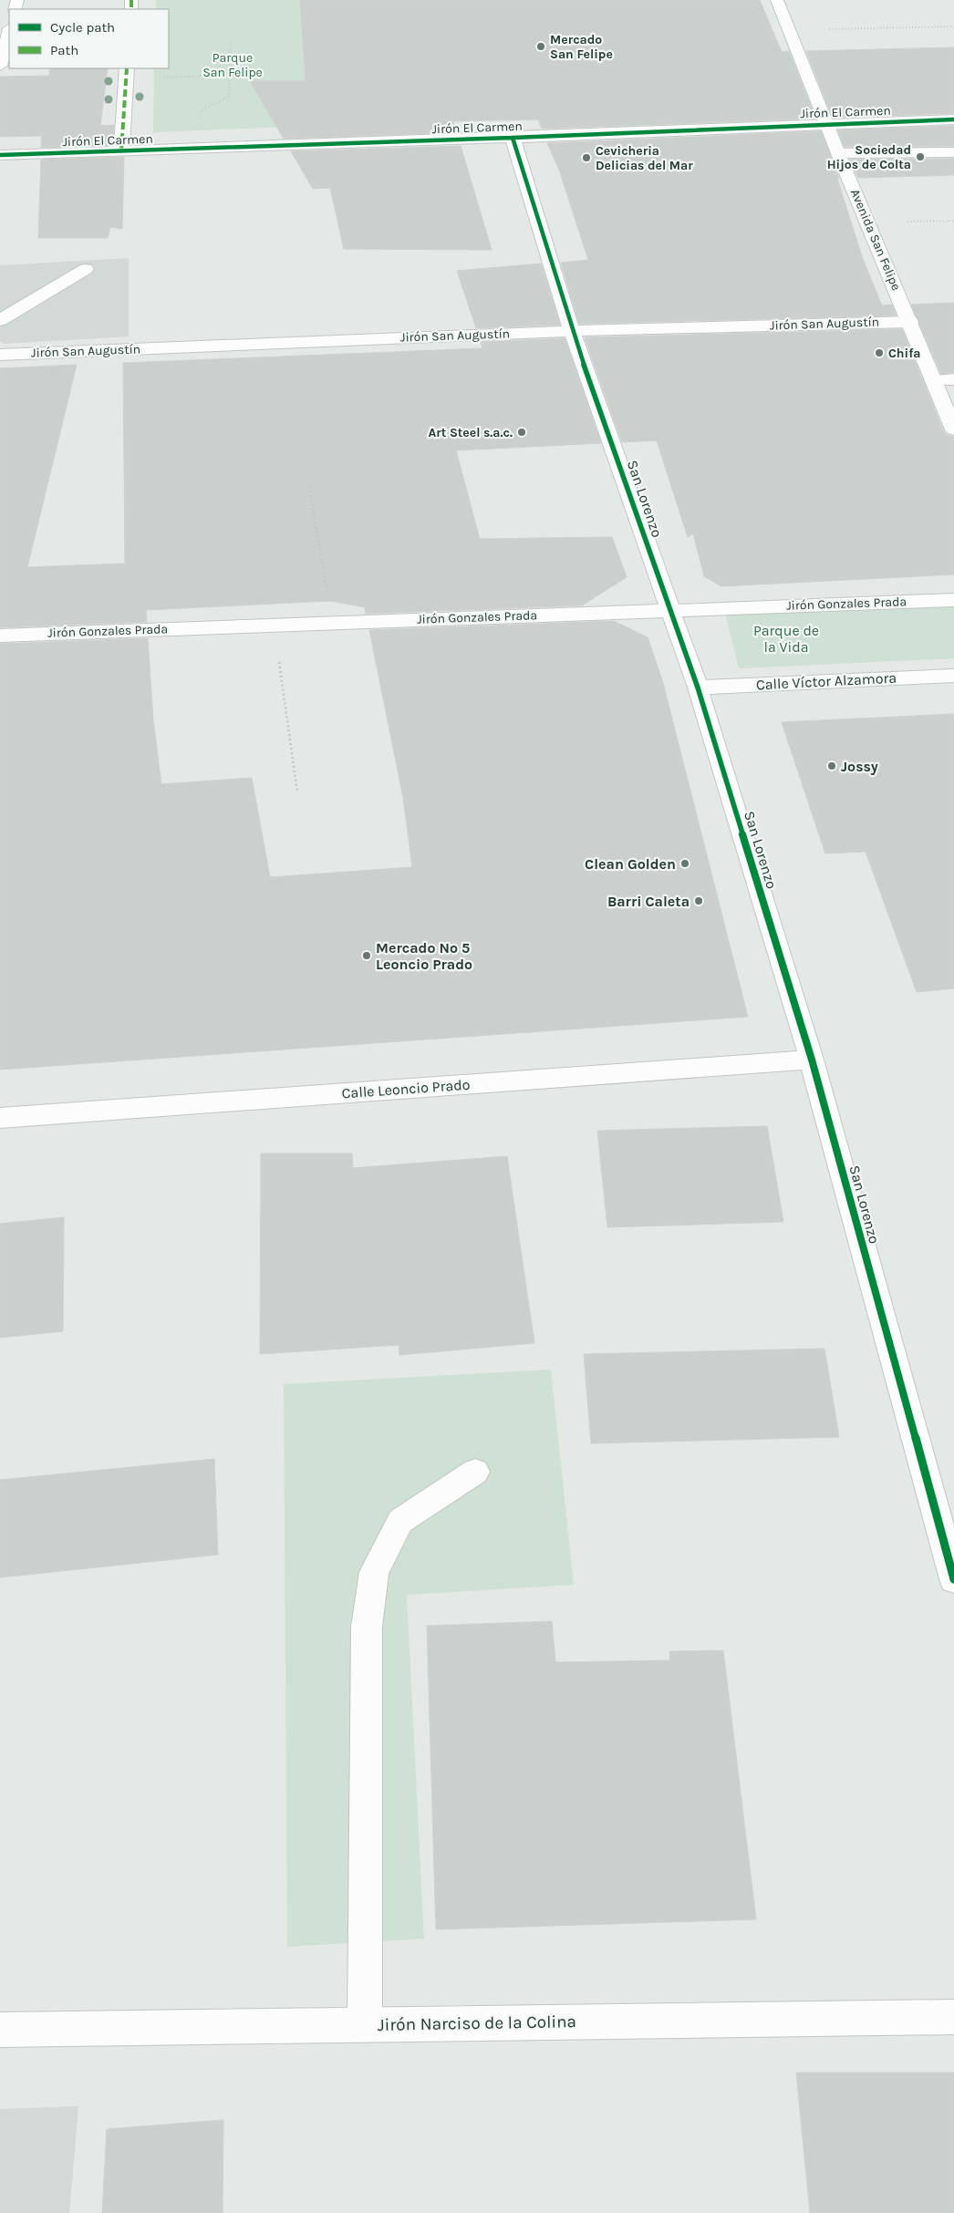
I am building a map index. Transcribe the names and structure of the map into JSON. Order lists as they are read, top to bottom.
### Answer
{
  "streets": {
    "street": [
      "Jirón El Carmen",
      "Avenida San Felipe",
      "Jirón San Augustín",
      "San Lorenzo",
      "Jirón Gonzales Prada",
      "Calle Víctor Alzamora",
      "Calle Leoncio Prado",
      "Jirón Narciso de la Colina"
    ]
  },
  "crossings": [
    ["Jirón El Carmen", "Avenida San Felipe"],
    ["Jirón El Carmen", "San Lorenzo"],
    ["Avenida San Felipe", "Jirón San Augustín"],
    ["Jirón San Augustín", "San Lorenzo"],
    ["San Lorenzo", "Jirón Gonzales Prada"],
    ["San Lorenzo", "Calle Víctor Alzamora"],
    ["San Lorenzo", "Calle Leoncio Prado"]
  ],
  "parks": ["Parque San Felipe", "Parque de la Vida"],
  "places": [
    "Mercado San Felipe",
    "Sociedad Hijos de Colta",
    "Cevicheria Delicias del Mar",
    "Chifa",
    "Art Steel s.a.c.",
    "Jossy",
    "Clean Golden",
    "Barri Caleta",
    "Mercado Nº 5 Leoncio Prado"
  ],
  "legend": ["Cycle path", "Path"]
}
